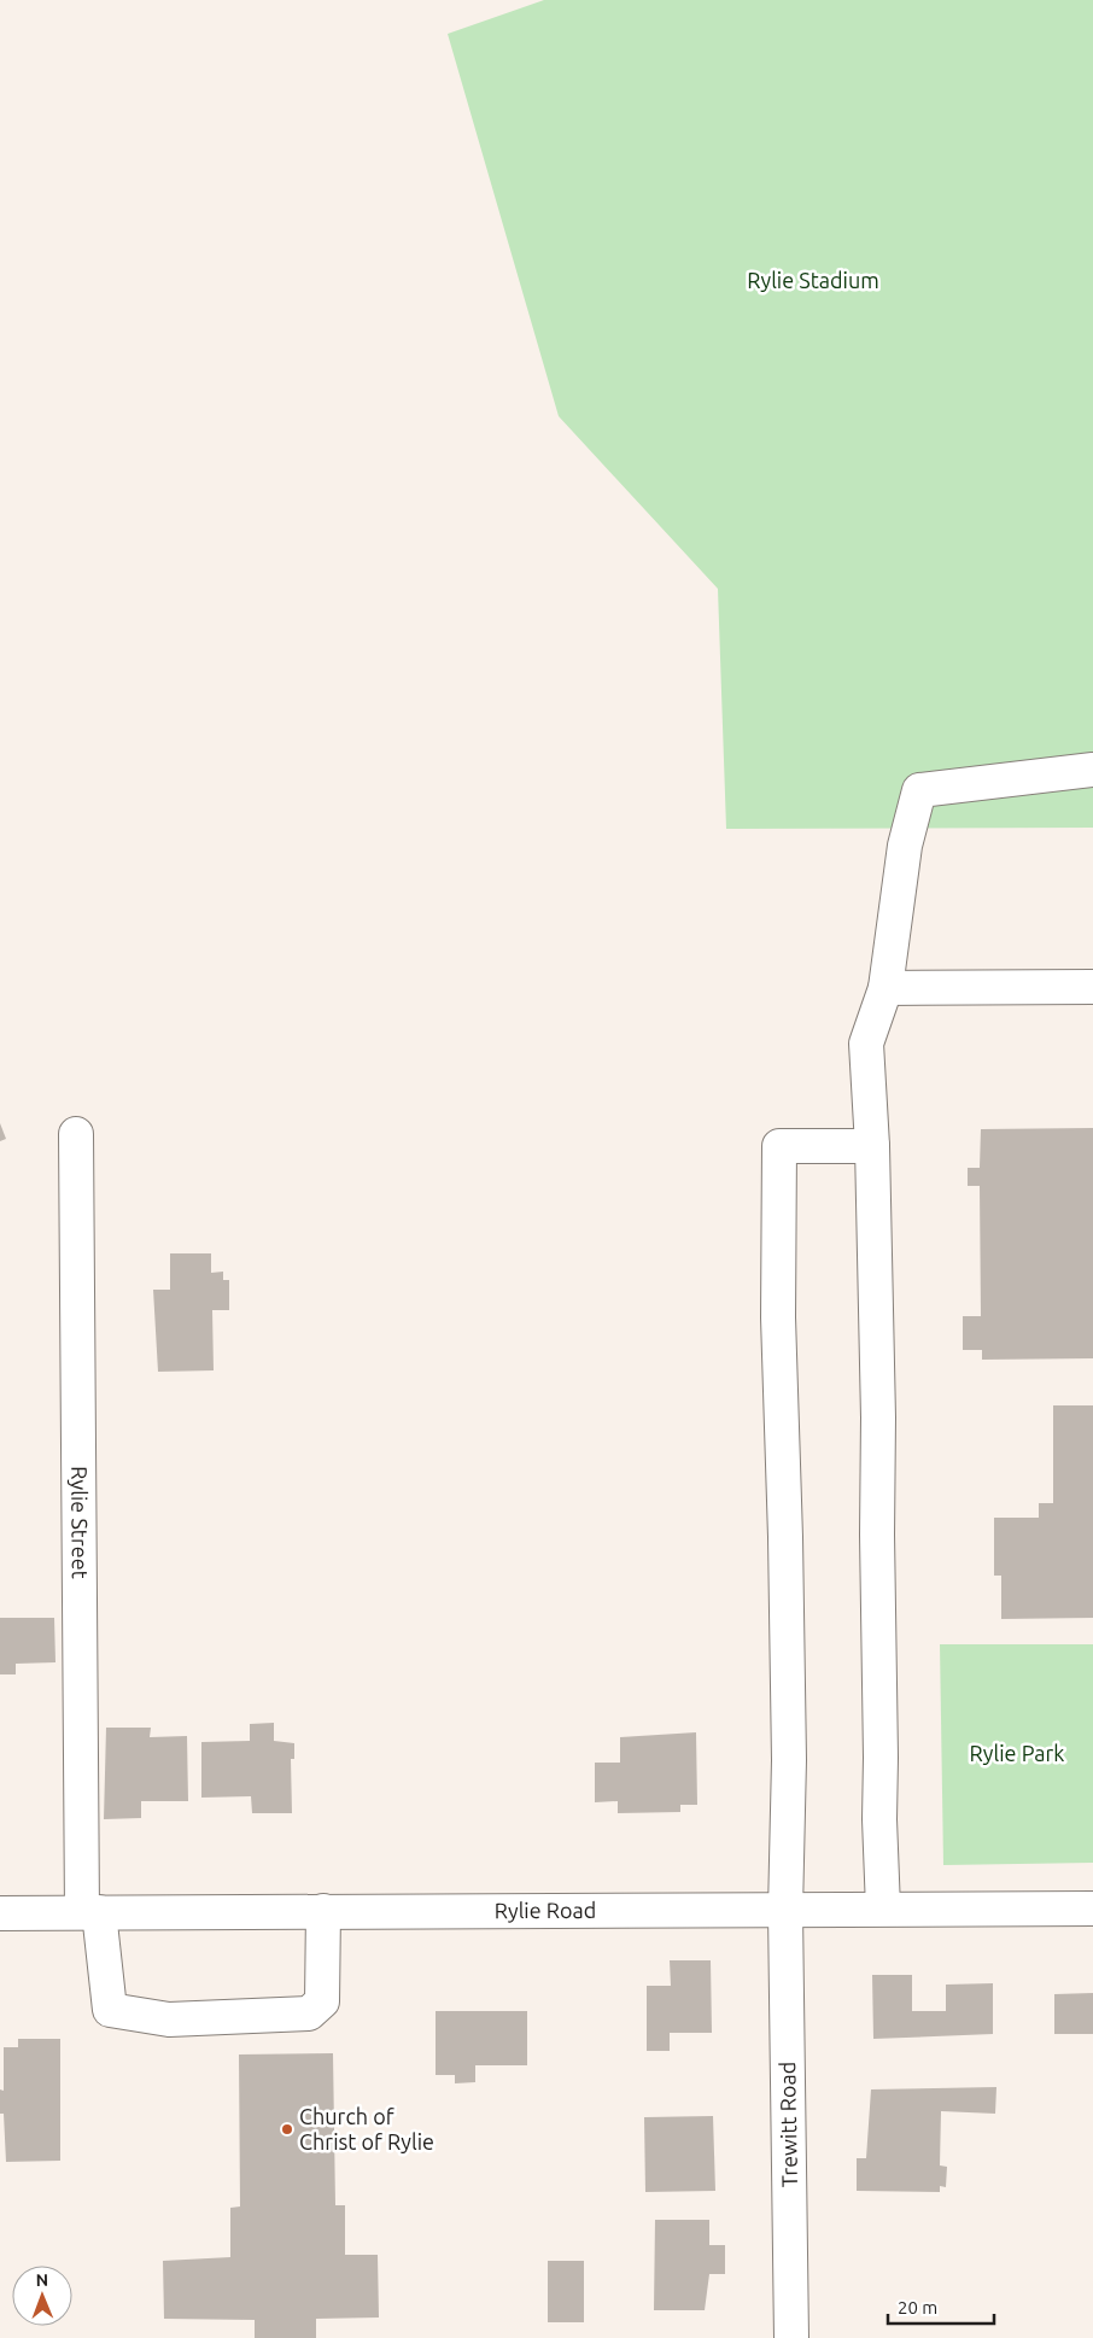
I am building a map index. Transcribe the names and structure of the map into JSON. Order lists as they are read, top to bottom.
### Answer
{
  "streets": {
    "street": ["Rylie Street", "Rylie Road", "Trewitt Road"]
  },
  "crossings": [
    ["Rylie Street", "Rylie Road"],
    ["Rylie Road", "Trewitt Road"]
  ],
  "parks": ["Rylie Stadium", "Rylie Park"],
  "places": ["Church of Christ of Rylie"],
  "scale_bar": "20 m",
  "north": "top"
}
